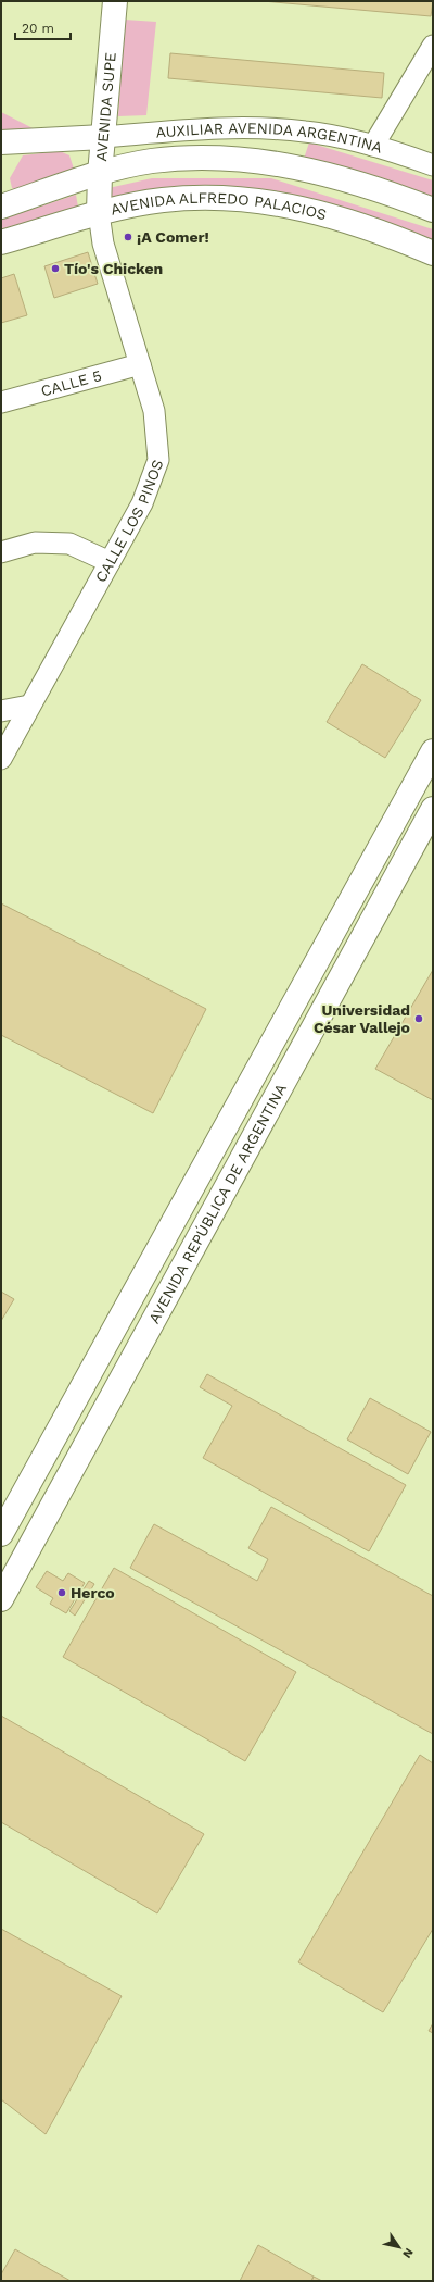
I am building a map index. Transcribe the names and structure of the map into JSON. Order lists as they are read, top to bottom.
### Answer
{
  "streets": {
    "main road": ["AVENIDA SUPE", "AVENIDA ALFREDO PALACIOS", "AVENIDA REPÚBLICA DE ARGENTINA"],
    "street": ["AUXILIAR AVENIDA ARGENTINA", "CALLE 5", "CALLE LOS PINOS"]
  },
  "crossings": [
    ["AVENIDA SUPE", "AUXILIAR AVENIDA ARGENTINA"],
    ["AVENIDA SUPE", "AVENIDA ALFREDO PALACIOS"],
    ["AVENIDA SUPE", "CALLE LOS PINOS"],
    ["AVENIDA ALFREDO PALACIOS", "CALLE LOS PINOS"],
    ["CALLE 5", "CALLE LOS PINOS"]
  ],
  "places": [
    "¡A Comer!",
    "Tío's Chicken",
    "Universidad César Vallejo",
    "Herco"
  ],
  "scale_bar": "20 m",
  "north": "bottom right"
}
